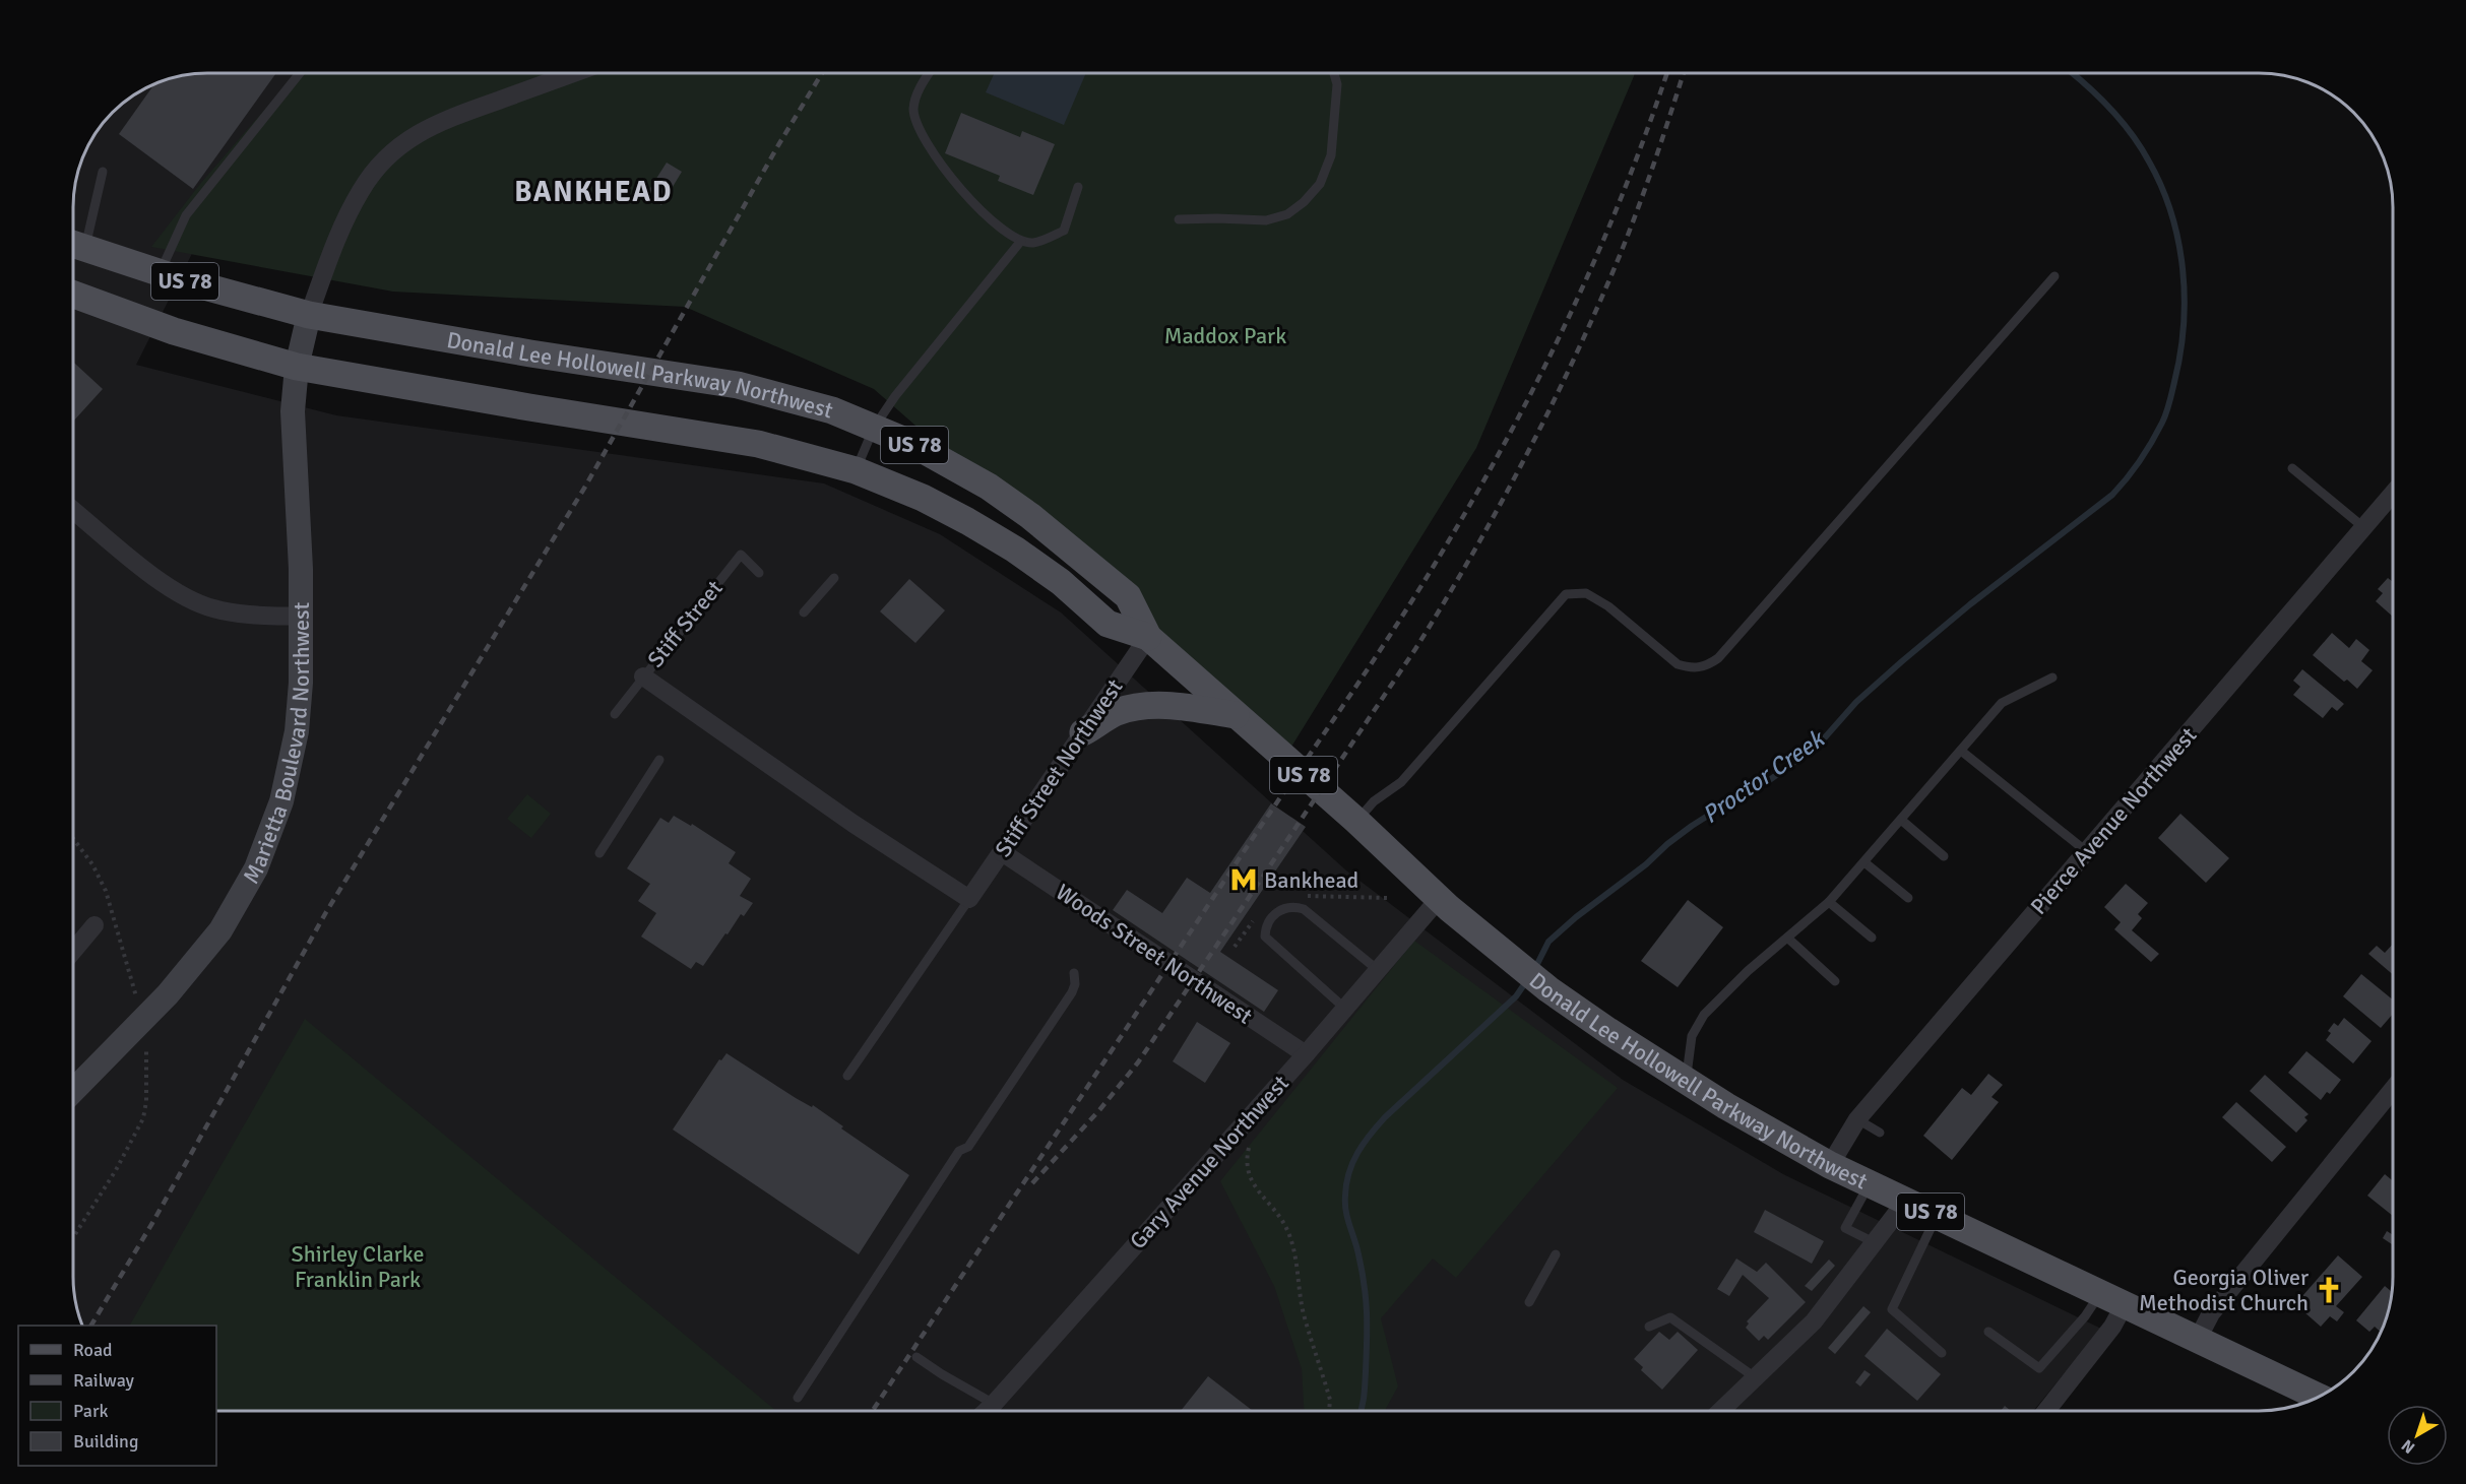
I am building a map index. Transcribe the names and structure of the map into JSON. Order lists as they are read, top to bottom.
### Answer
{
  "streets": {
    "main road": ["US 78", "Donald Lee Hollowell Parkway Northwest", "Marietta Boulevard Northwest"],
    "street": [
      "Stiff Street Northwest",
      "Pierce Avenue Northwest",
      "Woods Street Northwest",
      "Gary Avenue Northwest"
    ],
    "lane": ["Stiff Street"]
  },
  "crossings": [
    ["Donald Lee Hollowell Parkway Northwest", "Marietta Boulevard Northwest"],
    ["Donald Lee Hollowell Parkway Northwest", "Stiff Street Northwest"],
    ["Donald Lee Hollowell Parkway Northwest", "Pierce Avenue Northwest"],
    ["Donald Lee Hollowell Parkway Northwest", "Gary Avenue Northwest"],
    ["Stiff Street Northwest", "Woods Street Northwest"],
    ["Woods Street Northwest", "Gary Avenue Northwest"]
  ],
  "districts": ["BANKHEAD"],
  "water": ["Proctor Creek"],
  "parks": ["Maddox Park", "Shirley Clarke Franklin Park"],
  "places": {
    "metro station": ["Bankhead"],
    "church": ["Georgia Oliver Methodist Church"]
  },
  "legend": [
    "Road",
    "Railway",
    "Park",
    "Building"
  ],
  "north": "bottom left"
}
